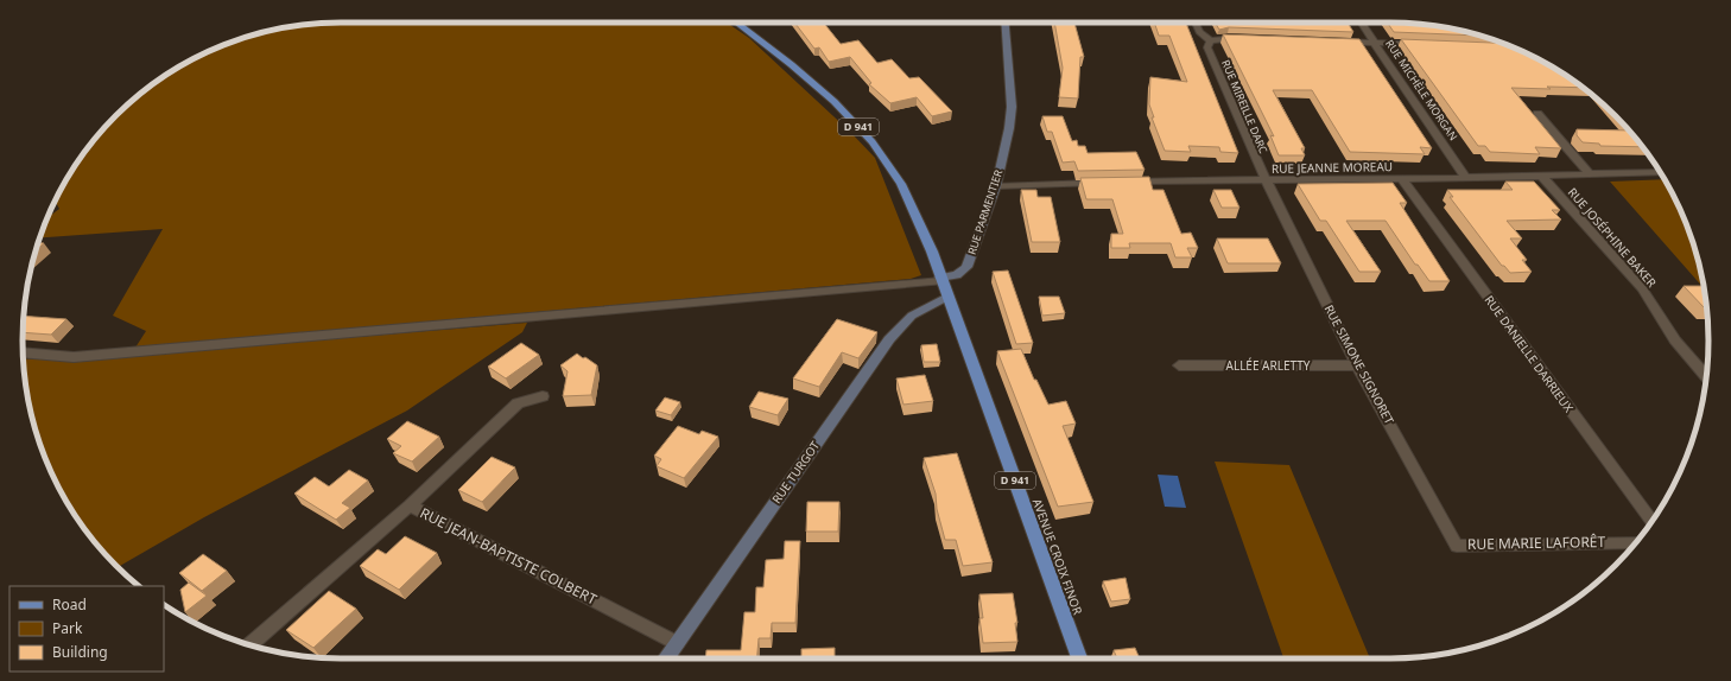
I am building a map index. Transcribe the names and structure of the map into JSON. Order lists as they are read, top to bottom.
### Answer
{
  "streets": {
    "main road": ["D 941", "AVENUE CROIX FINOR"],
    "street": [
      "RUE MICHÈLE MORGAN",
      "RUE MIREILLE DARC",
      "RUE JEANNE MOREAU",
      "RUE PARMENTIER",
      "RUE JOSÉPHINE BAKER",
      "RUE DANIELLE DARRIEUX",
      "RUE SIMONE SIGNORET",
      "ALLÉE ARLETTY",
      "RUE TURGOT",
      "RUE MARIE LAFORÊT",
      "RUE JEAN-BAPTISTE COLBERT"
    ]
  },
  "crossings": [
    ["RUE MICHÈLE MORGAN", "RUE JEANNE MOREAU"],
    ["RUE MIREILLE DARC", "RUE JEANNE MOREAU"],
    ["RUE MIREILLE DARC", "RUE SIMONE SIGNORET"],
    ["D 941", "RUE PARMENTIER"],
    ["D 941", "RUE TURGOT"],
    ["D 941", "AVENUE CROIX FINOR"],
    ["RUE JEANNE MOREAU", "RUE JOSÉPHINE BAKER"],
    ["RUE JEANNE MOREAU", "RUE DANIELLE DARRIEUX"],
    ["RUE JEANNE MOREAU", "RUE SIMONE SIGNORET"],
    ["RUE SIMONE SIGNORET", "ALLÉE ARLETTY"],
    ["RUE SIMONE SIGNORET", "RUE MARIE LAFORÊT"],
    ["RUE TURGOT", "RUE JEAN-BAPTISTE COLBERT"],
    ["RUE TURGOT", "AVENUE CROIX FINOR"]
  ],
  "legend": ["Road", "Park", "Building"]
}
